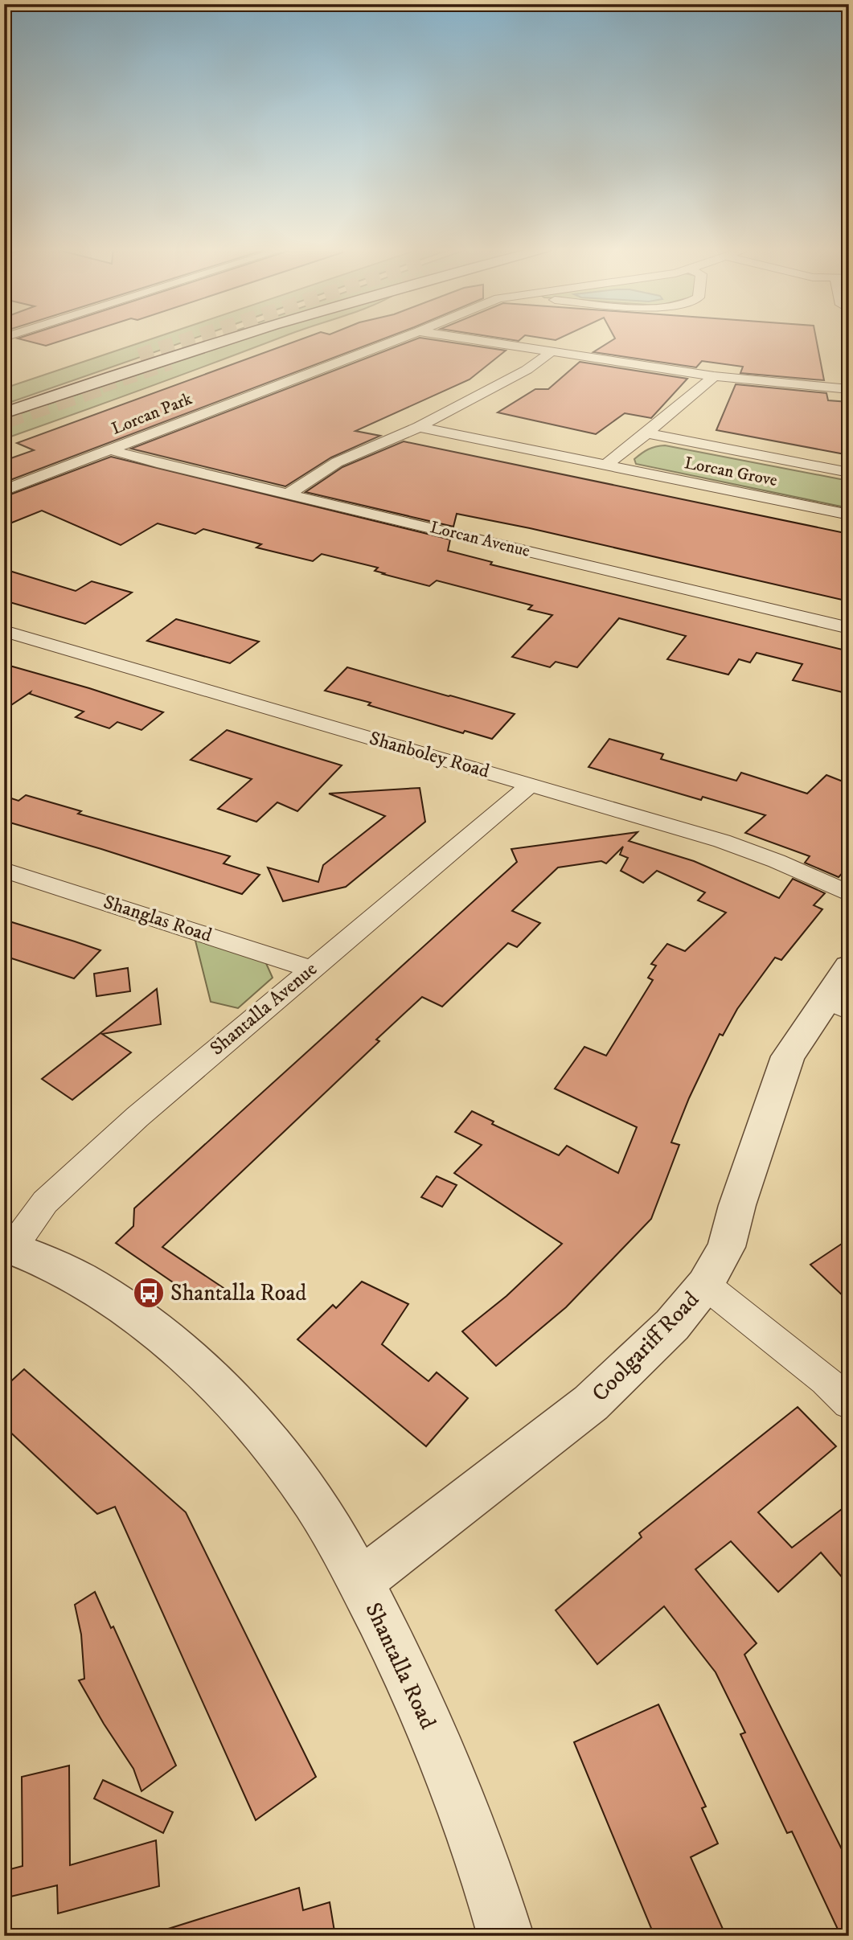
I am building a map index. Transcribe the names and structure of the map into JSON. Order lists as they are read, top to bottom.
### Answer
{
  "streets": {
    "main road": ["Coolgariff Road", "Shantalla Road"],
    "street": [
      "Lorcan Park",
      "Lorcan Grove",
      "Lorcan Avenue",
      "Shanboley Road",
      "Shanglas Road",
      "Shantalla Avenue"
    ]
  },
  "crossings": [
    ["Lorcan Park", "Lorcan Avenue"],
    ["Shanboley Road", "Shantalla Avenue"],
    ["Shanglas Road", "Shantalla Avenue"],
    ["Shantalla Avenue", "Shantalla Road"],
    ["Coolgariff Road", "Shantalla Road"]
  ],
  "places": {
    "bus stop": ["Shantalla Road"]
  }
}
